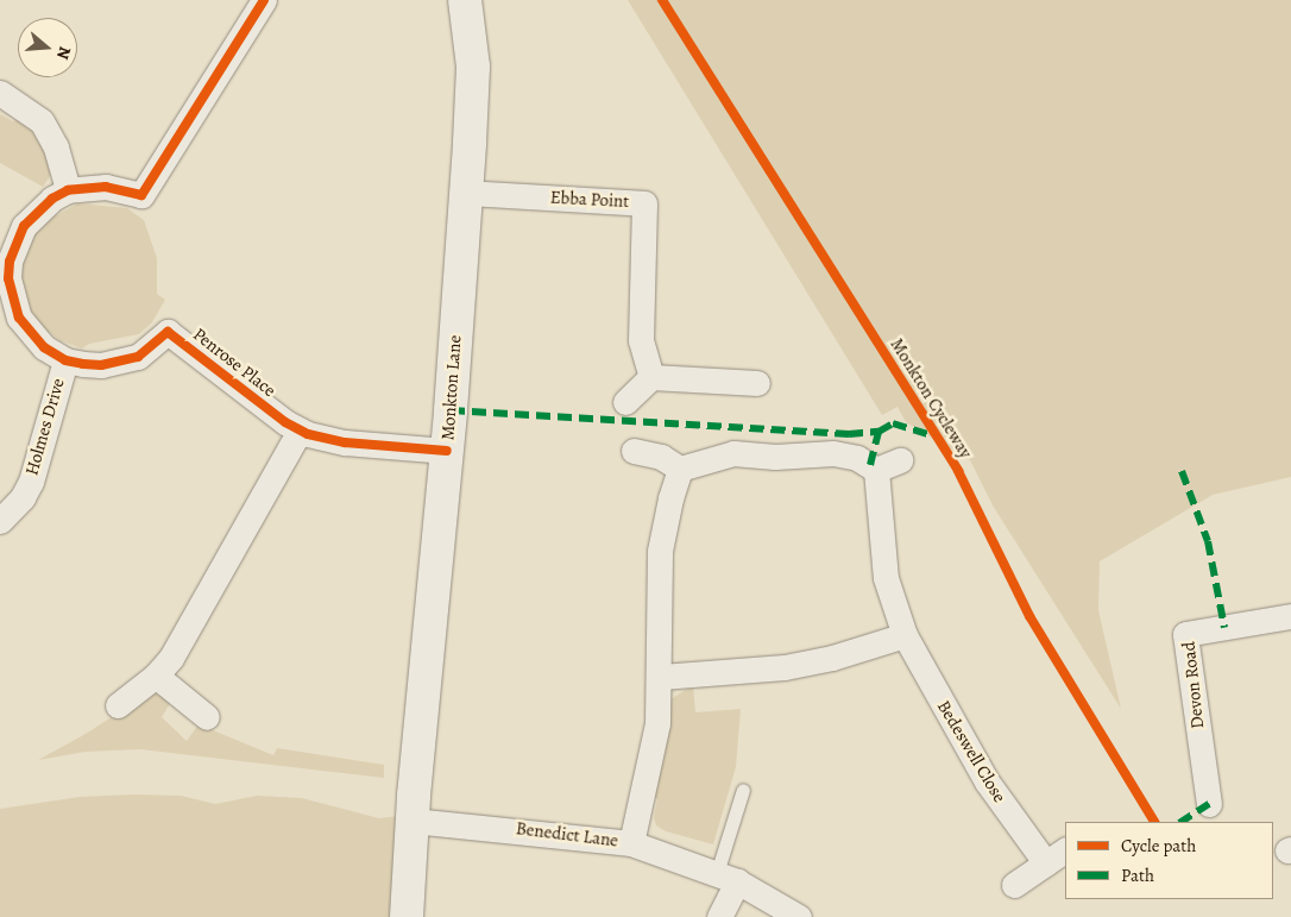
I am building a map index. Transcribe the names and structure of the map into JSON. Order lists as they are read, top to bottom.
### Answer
{
  "streets": {
    "street": [
      "Ebba Point",
      "Penrose Place",
      "Monkton Lane",
      "Holmes Drive",
      "Devon Road",
      "Bedeswell Close",
      "Benedict Lane"
    ],
    "cycle path": ["Monkton Cycleway"]
  },
  "crossings": [
    ["Ebba Point", "Monkton Lane"],
    ["Penrose Place", "Monkton Lane"],
    ["Penrose Place", "Holmes Drive"],
    ["Monkton Lane", "Benedict Lane"]
  ],
  "legend": ["Cycle path", "Path"],
  "north": "right"
}
